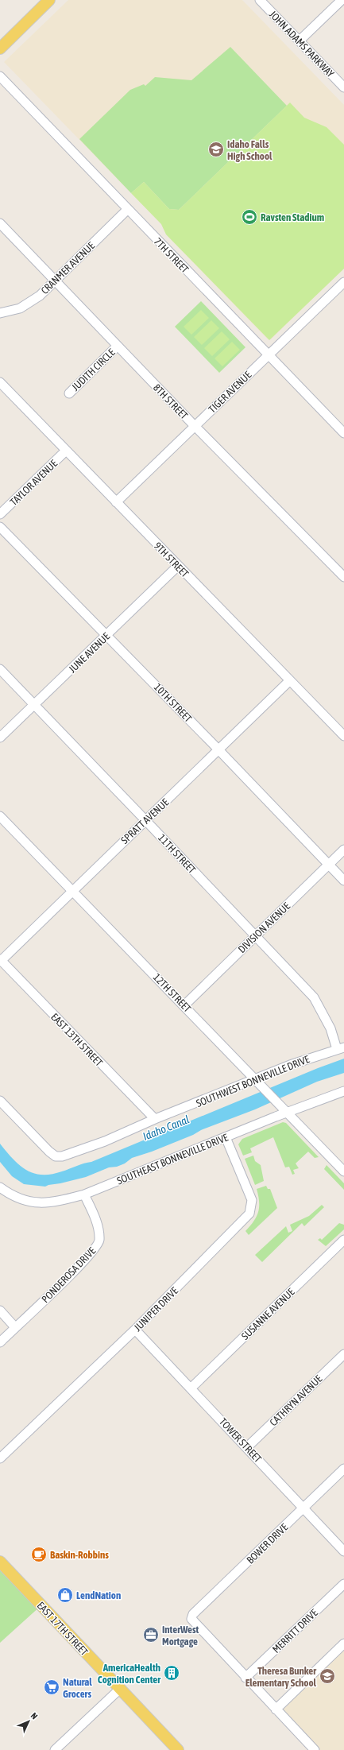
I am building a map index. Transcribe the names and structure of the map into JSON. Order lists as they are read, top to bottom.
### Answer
{
  "streets": {
    "main road": ["EAST 17TH STREET"],
    "street": [
      "JOHN ADAMS PARKWAY",
      "7TH STREET",
      "CRANMER AVENUE",
      "JUDITH CIRCLE",
      "TIGER AVENUE",
      "8TH STREET",
      "TAYLOR AVENUE",
      "9TH STREET",
      "JUNE AVENUE",
      "10TH STREET",
      "SPRATT AVENUE",
      "11TH STREET",
      "DIVISION AVENUE",
      "12TH STREET",
      "EAST 13TH STREET",
      "SOUTHWEST BONNEVILLE DRIVE",
      "SOUTHEAST BONNEVILLE DRIVE",
      "PONDEROSA DRIVE",
      "JUNIPER DRIVE",
      "SUSANNE AVENUE",
      "CATHRYN AVENUE",
      "TOWER STREET",
      "BOWER DRIVE",
      "MERRITT DRIVE"
    ]
  },
  "crossings": [
    ["7TH STREET", "CRANMER AVENUE"],
    ["7TH STREET", "TIGER AVENUE"],
    ["CRANMER AVENUE", "8TH STREET"],
    ["JUDITH CIRCLE", "8TH STREET"],
    ["TIGER AVENUE", "8TH STREET"],
    ["TIGER AVENUE", "9TH STREET"],
    ["TAYLOR AVENUE", "9TH STREET"],
    ["9TH STREET", "JUNE AVENUE"],
    ["9TH STREET", "SPRATT AVENUE"],
    ["JUNE AVENUE", "10TH STREET"],
    ["JUNE AVENUE", "11TH STREET"],
    ["10TH STREET", "SPRATT AVENUE"],
    ["10TH STREET", "DIVISION AVENUE"],
    ["SPRATT AVENUE", "11TH STREET"],
    ["SPRATT AVENUE", "12TH STREET"],
    ["SPRATT AVENUE", "EAST 13TH STREET"],
    ["11TH STREET", "DIVISION AVENUE"],
    ["11TH STREET", "SOUTHWEST BONNEVILLE DRIVE"],
    ["DIVISION AVENUE", "12TH STREET"],
    ["12TH STREET", "SOUTHWEST BONNEVILLE DRIVE"],
    ["12TH STREET", "SOUTHEAST BONNEVILLE DRIVE"],
    ["EAST 13TH STREET", "SOUTHWEST BONNEVILLE DRIVE"],
    ["SOUTHEAST BONNEVILLE DRIVE", "PONDEROSA DRIVE"],
    ["SOUTHEAST BONNEVILLE DRIVE", "JUNIPER DRIVE"],
    ["JUNIPER DRIVE", "TOWER STREET"],
    ["SUSANNE AVENUE", "TOWER STREET"],
    ["CATHRYN AVENUE", "TOWER STREET"],
    ["TOWER STREET", "BOWER DRIVE"],
    ["BOWER DRIVE", "MERRITT DRIVE"]
  ],
  "water": ["Idaho Canal"],
  "places": {
    "school or university": ["Idaho Falls High School", "Theresa Bunker Elementary School"],
    "sports": ["Ravsten Stadium"],
    "cafe": ["Baskin-Robbins"],
    "shop": ["LendNation"],
    "office": ["InterWest Mortgage"],
    "building": ["AmericaHealth Cognition Center"],
    "supermarket": ["Natural Grocers"]
  },
  "north": "top right"
}
